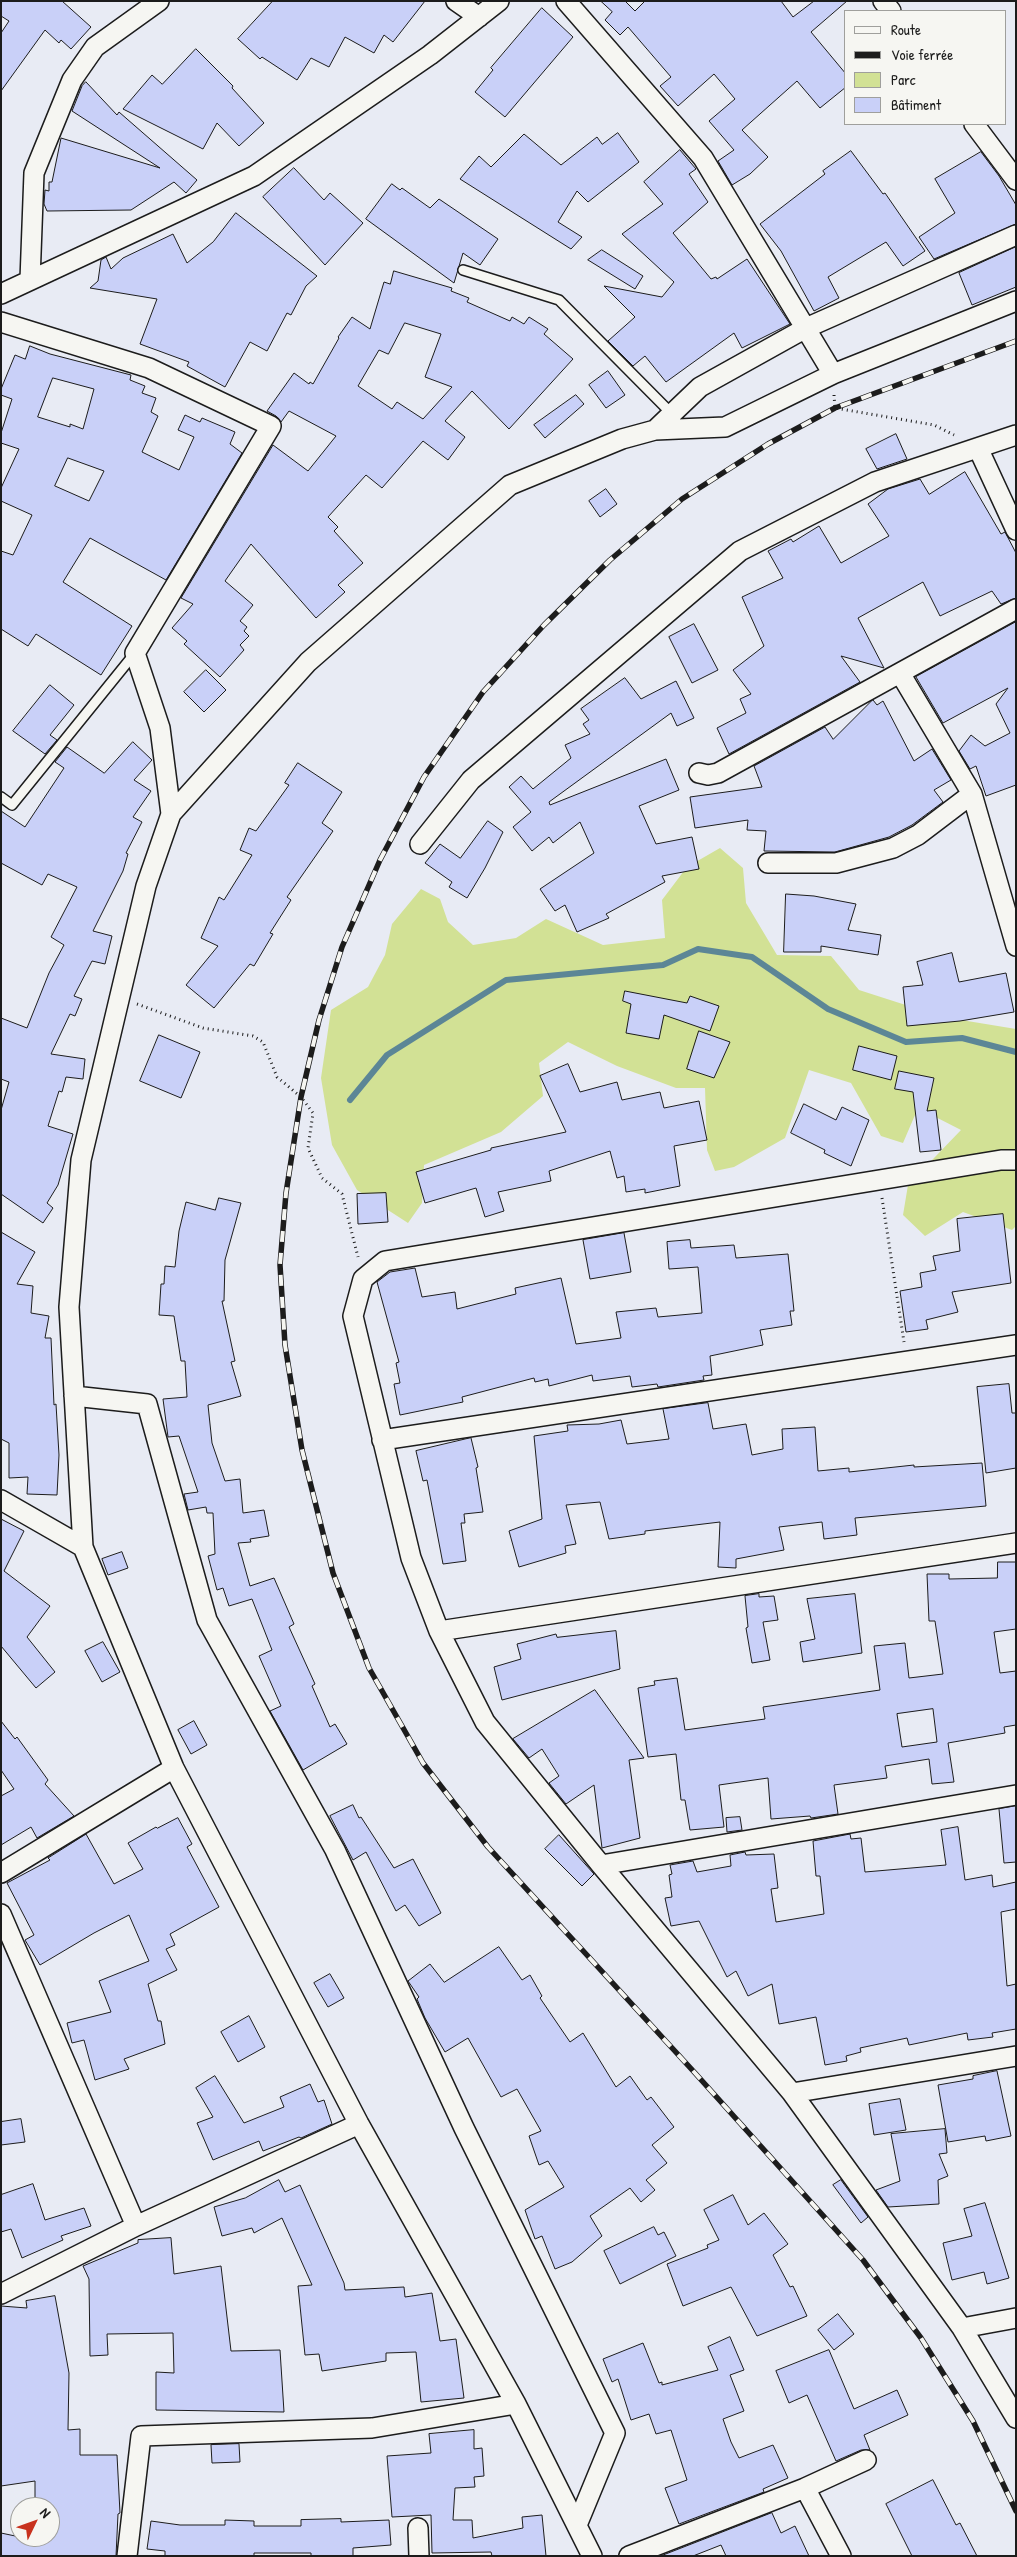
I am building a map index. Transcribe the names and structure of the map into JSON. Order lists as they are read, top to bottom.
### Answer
{
  "legend": [
    "Route",
    "Voie ferrée",
    "Parc",
    "Bâtiment"
  ],
  "north": "top right"
}
